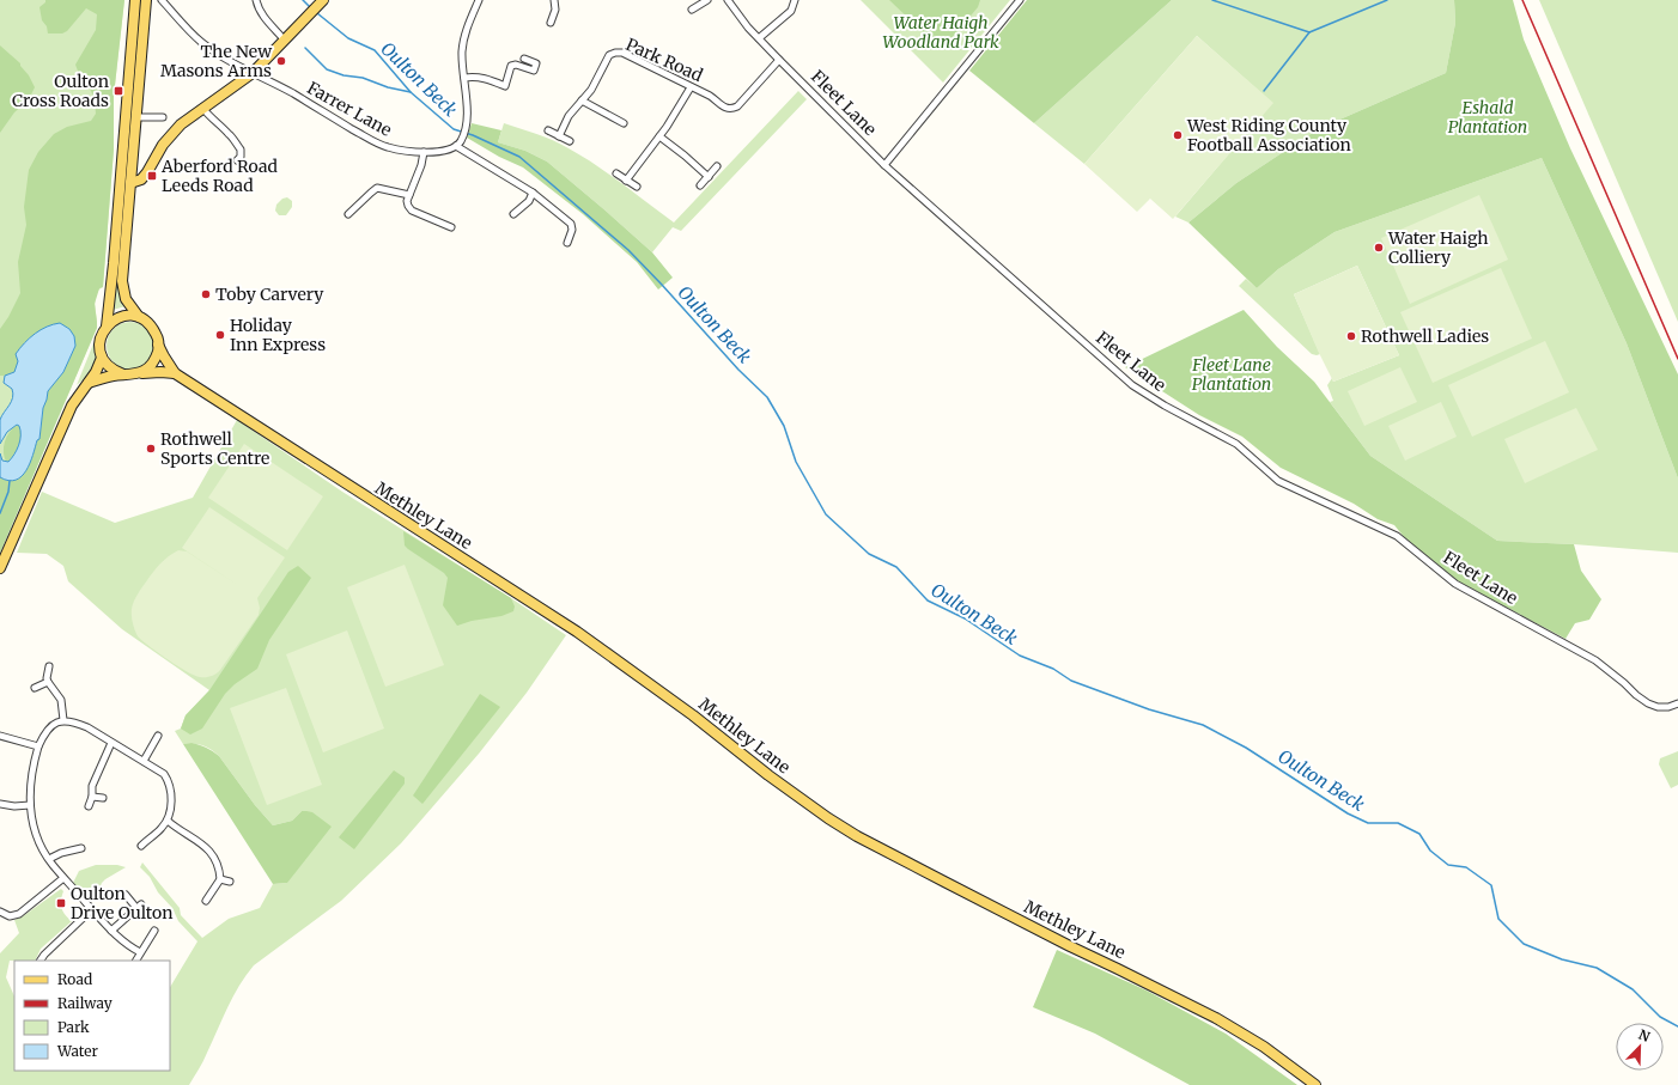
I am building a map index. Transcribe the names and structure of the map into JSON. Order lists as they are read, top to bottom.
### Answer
{
  "streets": {
    "main road": ["Methley Lane"],
    "street": ["Park Road", "Fleet Lane", "Farrer Lane"]
  },
  "crossings": [
    ["Park Road", "Fleet Lane"]
  ],
  "water": ["Oulton Beck"],
  "parks": ["Water Haigh Woodland Park", "Eshald Plantation", "Fleet Lane Plantation"],
  "places": {
    "other": [
      "The New Masons Arms",
      "West Riding County Football Association",
      "Water Haigh Colliery",
      "Toby Carvery",
      "Holiday Inn Express",
      "Rothwell Ladies",
      "Rothwell Sports Centre"
    ],
    "transit": ["Oulton Cross Roads", "Aberford Road Leeds Road", "Oulton Drive Oulton"]
  },
  "legend": [
    "Road",
    "Railway",
    "Park",
    "Water"
  ],
  "north": "top right"
}
